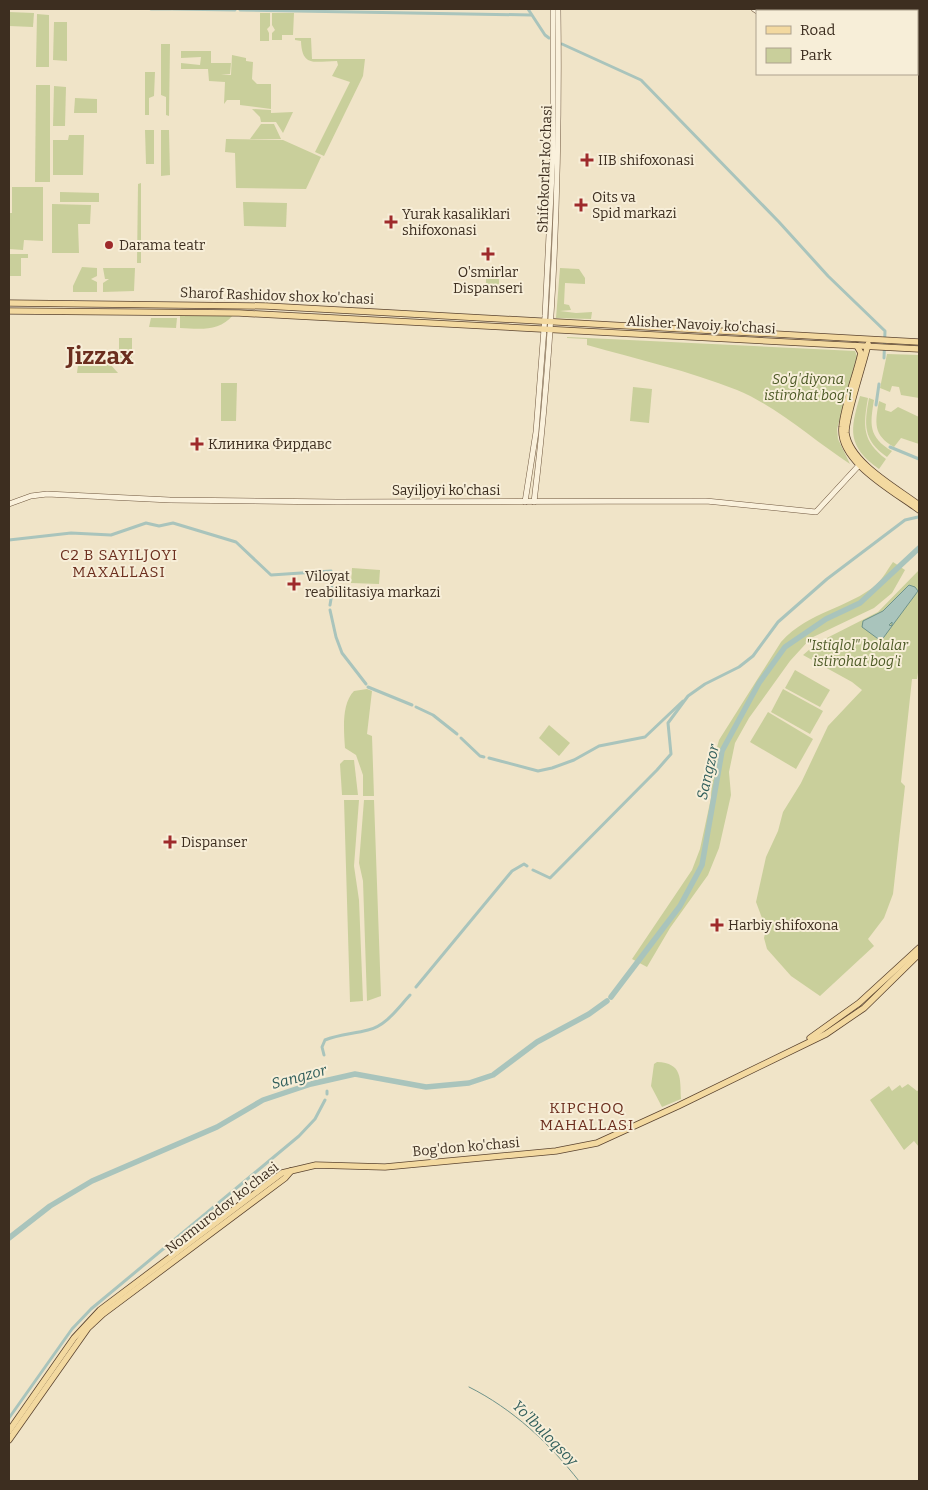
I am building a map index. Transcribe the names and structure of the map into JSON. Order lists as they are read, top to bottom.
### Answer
{
  "streets": {
    "main road": [
      "Shifokorlar ko'chasi",
      "Sharof Rashidov shox ko'chasi",
      "Alisher Navoiy ko'chasi",
      "Sayiljoyi ko'chasi",
      "Bog'don ko'chasi",
      "Normurodov ko'chasi"
    ]
  },
  "crossings": [
    ["Shifokorlar ko'chasi", "Sharof Rashidov shox ko'chasi"],
    ["Shifokorlar ko'chasi", "Alisher Navoiy ko'chasi"],
    ["Sharof Rashidov shox ko'chasi", "Alisher Navoiy ko'chasi"],
    ["Bog'don ko'chasi", "Normurodov ko'chasi"]
  ],
  "districts": ["Jizzax", "C2 B SAYILJOYI MAXALLASI", "KIPCHOQ MAHALLASI"],
  "water": ["Sangzor", "Yo'lbuloqsoy"],
  "parks": ["So'g'diyona istirohat bog'i", "\"Istiqlol\" bolalar istirohat bog'i"],
  "places": {
    "health": [
      "IIB shifoxonasi",
      "Oits va Spid markazi",
      "Yurak kasaliklari shifoxonasi",
      "O'smirlar Dispanseri",
      "Клиника Фирдавс",
      "Viloyat reabilitasiya markazi",
      "Dispanser",
      "Harbiy shifoxona"
    ],
    "other": ["Darama teatr"]
  },
  "legend": ["Road", "Park"]
}
